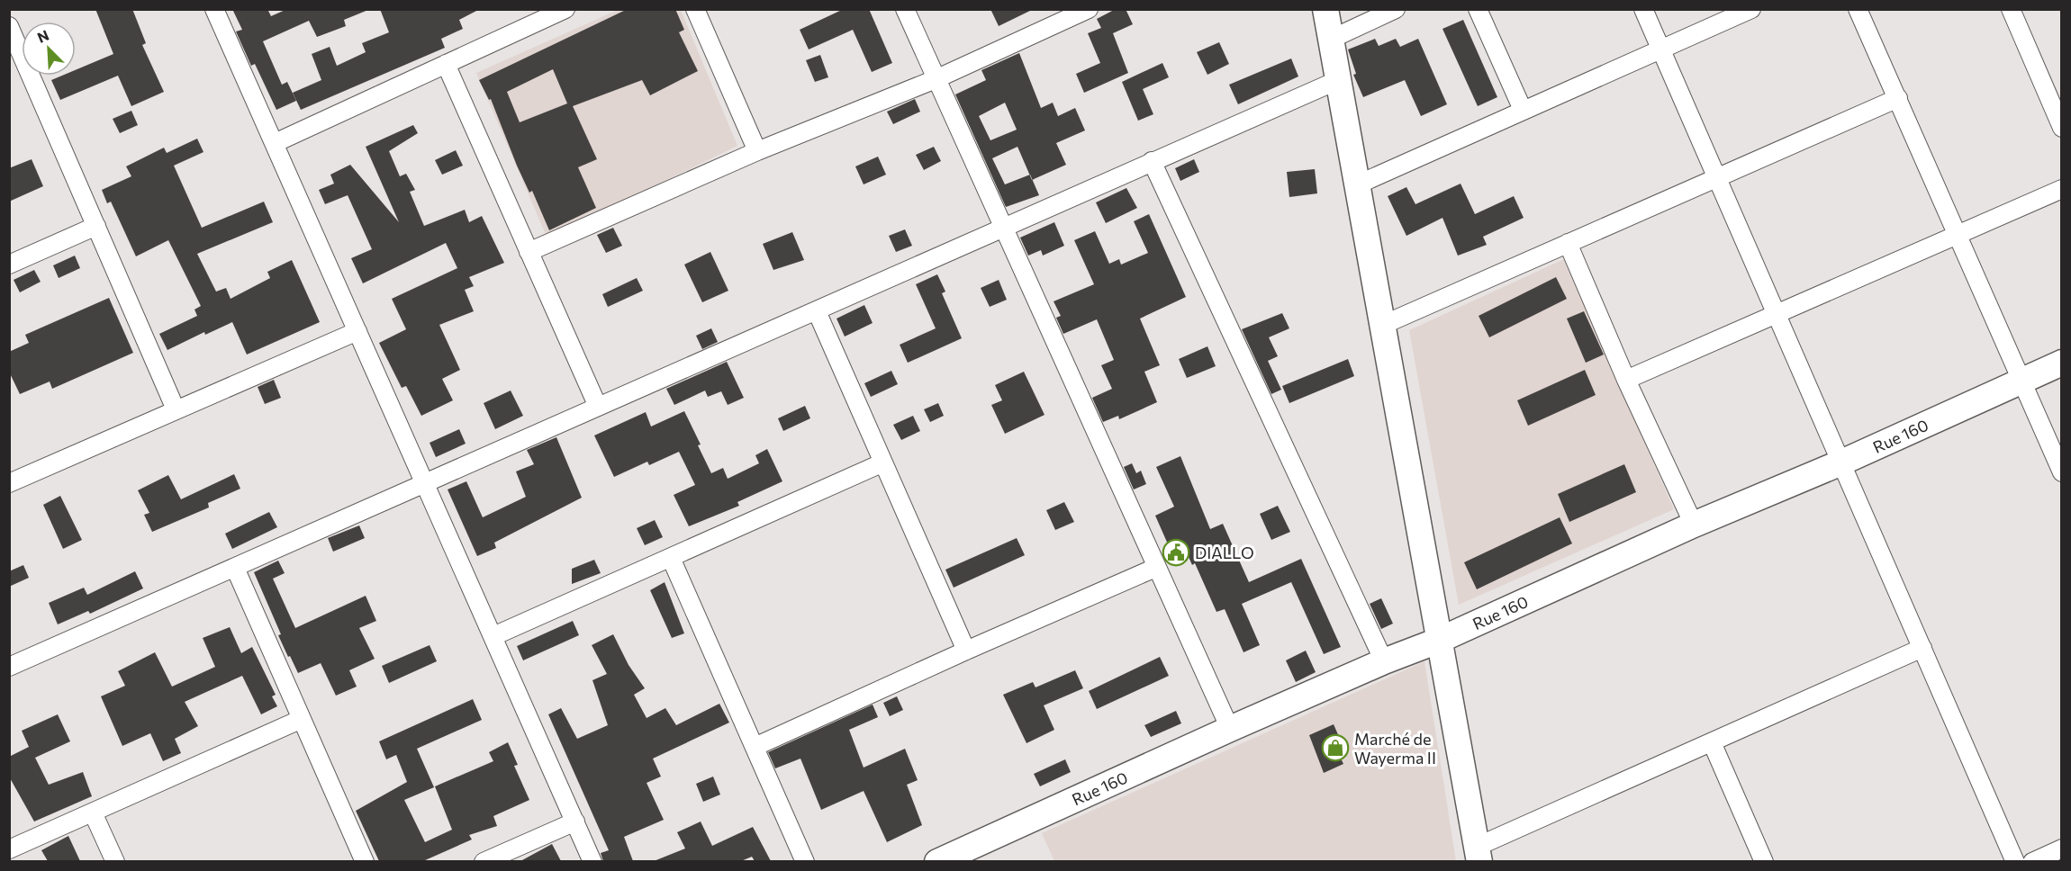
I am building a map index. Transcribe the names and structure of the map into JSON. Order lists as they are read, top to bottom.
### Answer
{
  "streets": {
    "street": ["Rue 160"]
  },
  "places": {
    "public building": ["DIALLO"],
    "shop": ["Marché de Wayerma II"]
  },
  "north": "top left"
}
